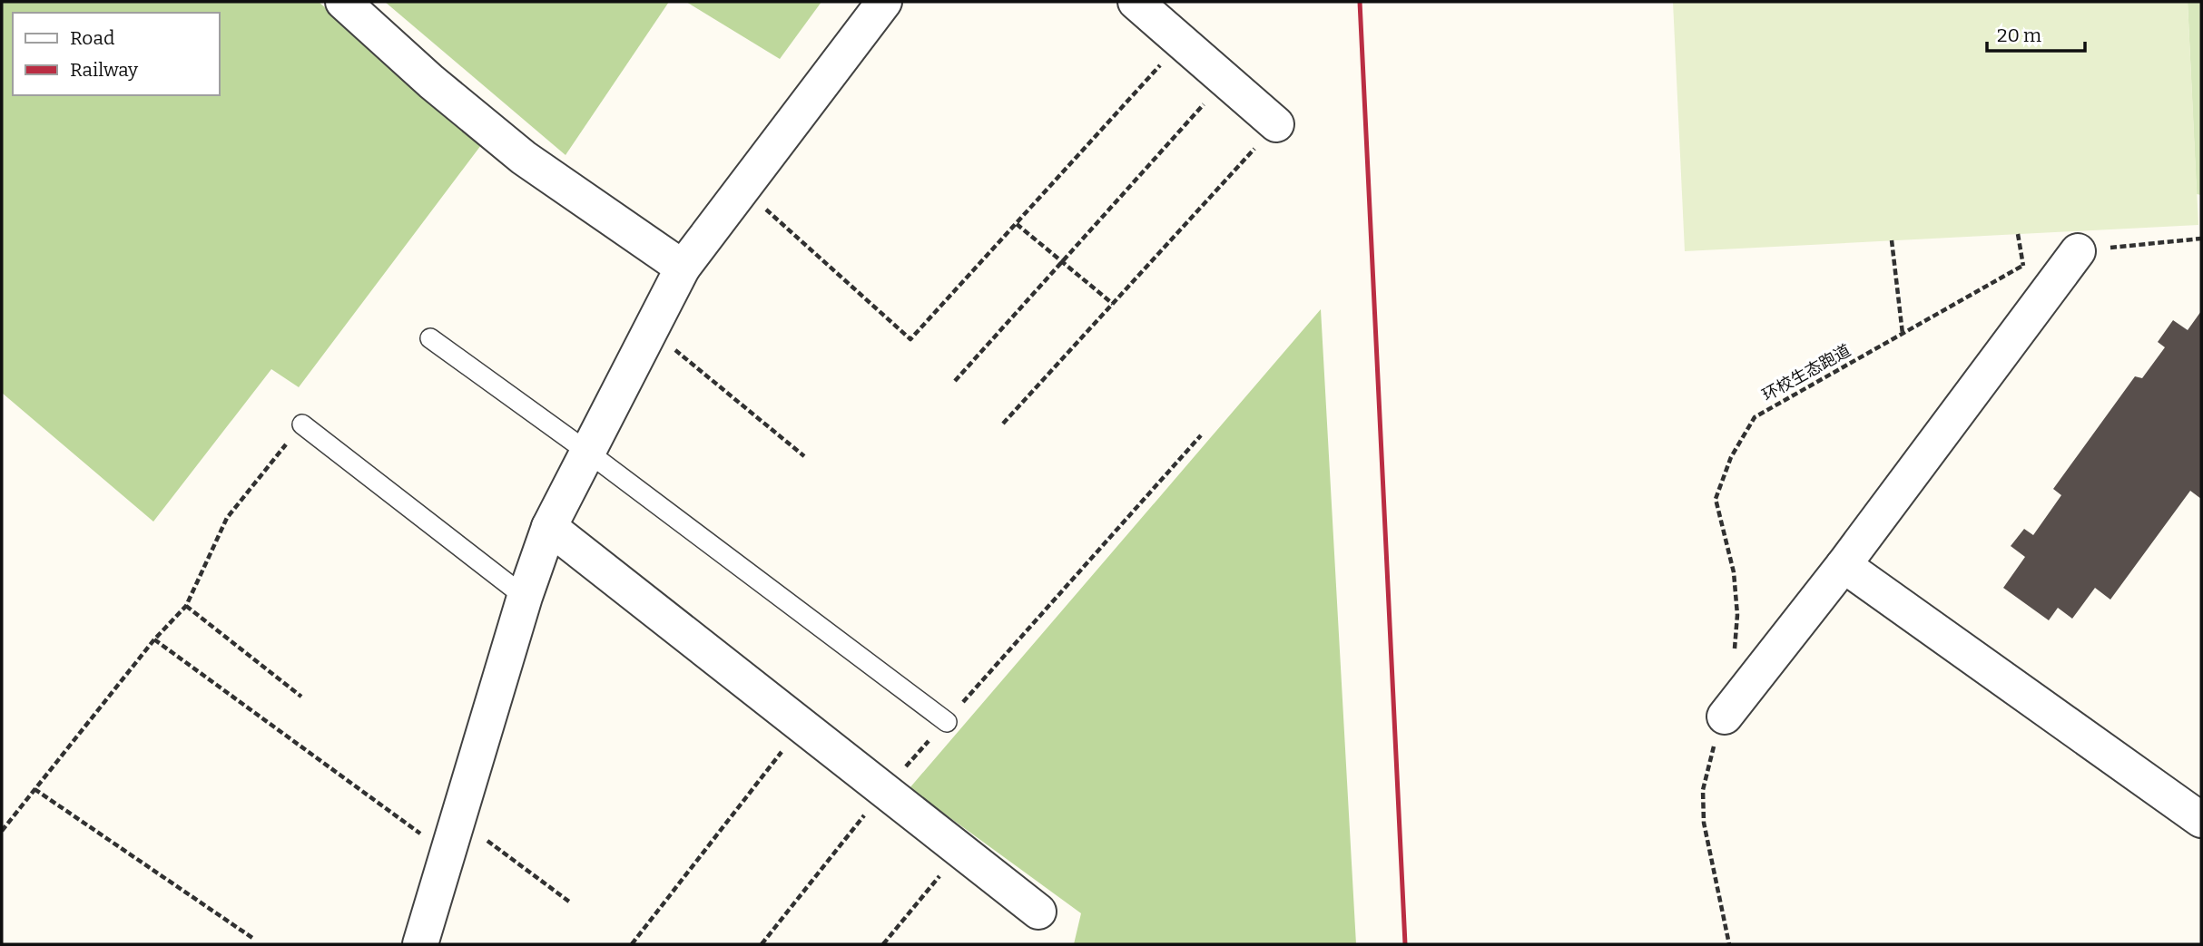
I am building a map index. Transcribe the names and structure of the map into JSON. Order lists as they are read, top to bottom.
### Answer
{
  "streets": {
    "path": ["环校生态跑道"]
  },
  "legend": ["Road", "Railway"],
  "scale_bar": "20 m"
}
